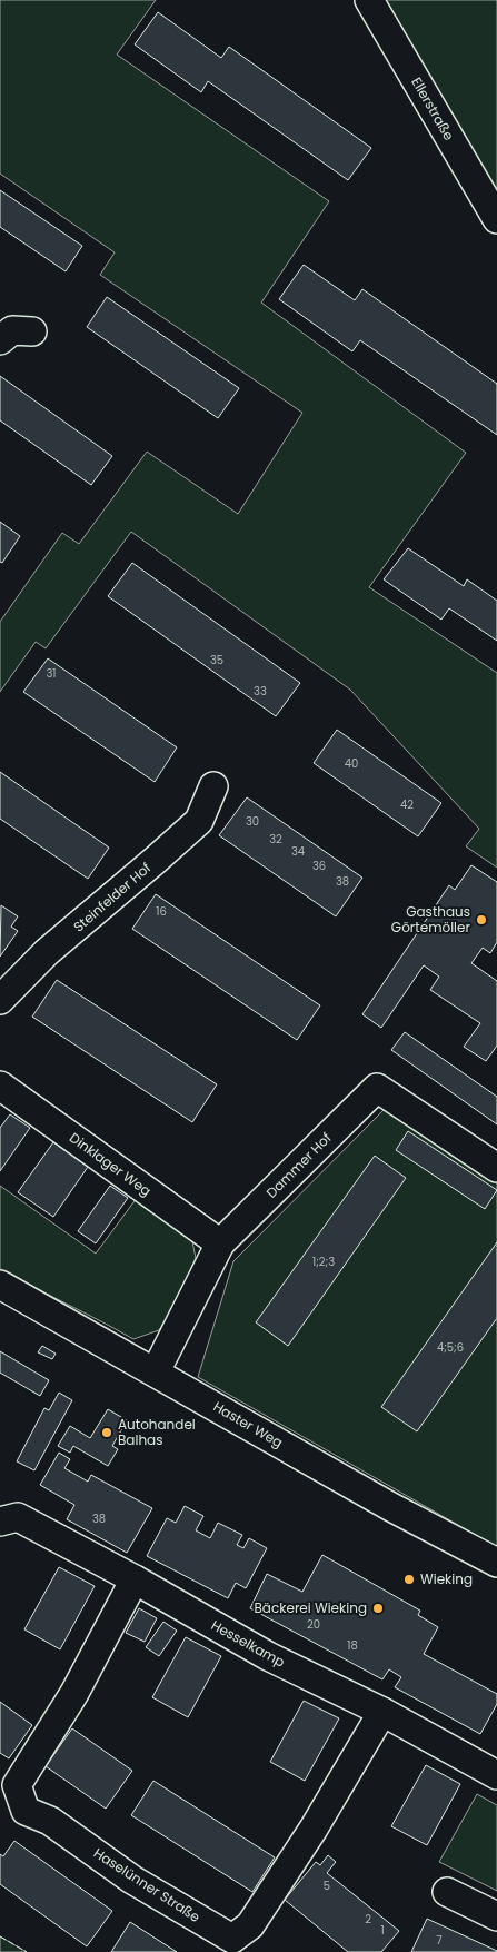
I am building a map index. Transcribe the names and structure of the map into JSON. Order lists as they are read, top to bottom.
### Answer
{
  "streets": {
    "street": [
      "Ellerstraße",
      "Steinfelder Hof",
      "Dinklager Weg",
      "Dammer Hof",
      "Haster Weg",
      "Hesselkamp",
      "Haselünner Straße"
    ]
  },
  "crossings": [
    ["Dinklager Weg", "Dammer Hof"],
    ["Dammer Hof", "Haster Weg"],
    ["Hesselkamp", "Haselünner Straße"]
  ],
  "places": [
    "Gasthaus Görtemöller",
    "Autohandel Balhas",
    "Wieking",
    "Bäckerei Wieking"
  ],
  "house_numbers": [
    "35",
    "31",
    "33",
    "40",
    "42",
    "30",
    "32",
    "34",
    "36",
    "38",
    "16",
    "1;2;3",
    "4;5;6",
    "38",
    "20",
    "18",
    "5",
    "2",
    "1",
    "7"
  ]
}
